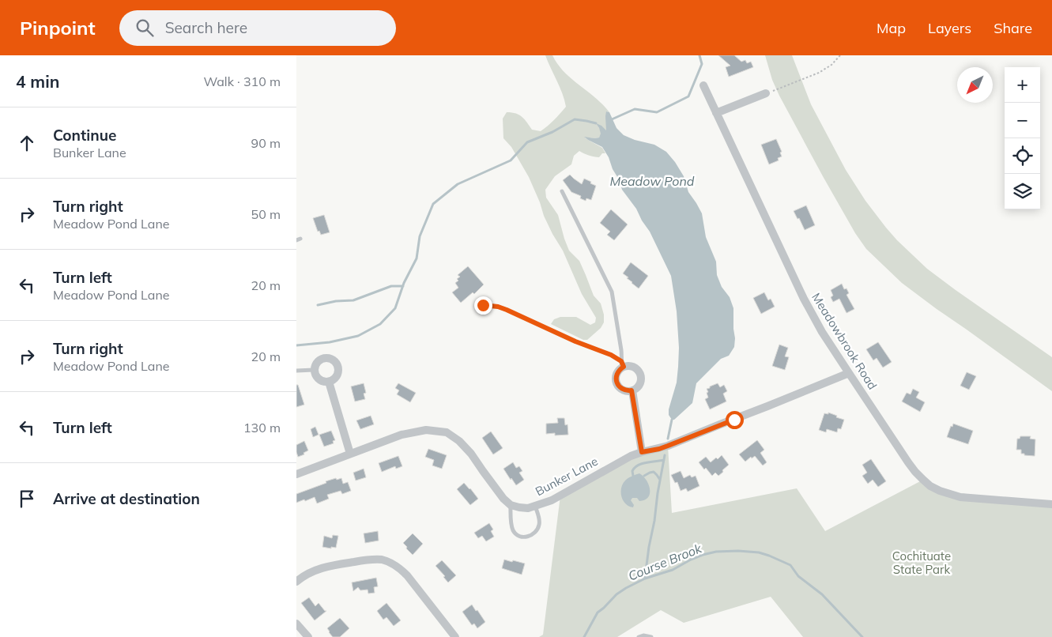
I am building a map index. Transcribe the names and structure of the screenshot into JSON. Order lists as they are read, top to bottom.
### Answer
{
  "streets": {
    "street": ["Meadowbrook Road", "Bunker Lane"]
  },
  "crossings": [
    ["Meadowbrook Road", "Bunker Lane"]
  ],
  "water": ["Meadow Pond", "Course Brook"],
  "parks": ["Cochituate State Park"],
  "north": "bottom left",
  "page": {
    "header": "Pinpoint",
    "search": "Search here",
    "nav": ["Map", "Layers", "Share"],
    "heading": ["4 min", "Walk · 310 m"],
    "map_buttons": ["+", "−"],
    "list": [
      ["Continue", "Bunker Lane", "90 m"],
      ["Turn right", "Meadow Pond Lane", "50 m"],
      ["Turn left", "Meadow Pond Lane", "20 m"],
      ["Turn right", "Meadow Pond Lane", "20 m"],
      ["Turn left", "130 m"],
      "Arrive at destination"
    ]
  }
}
